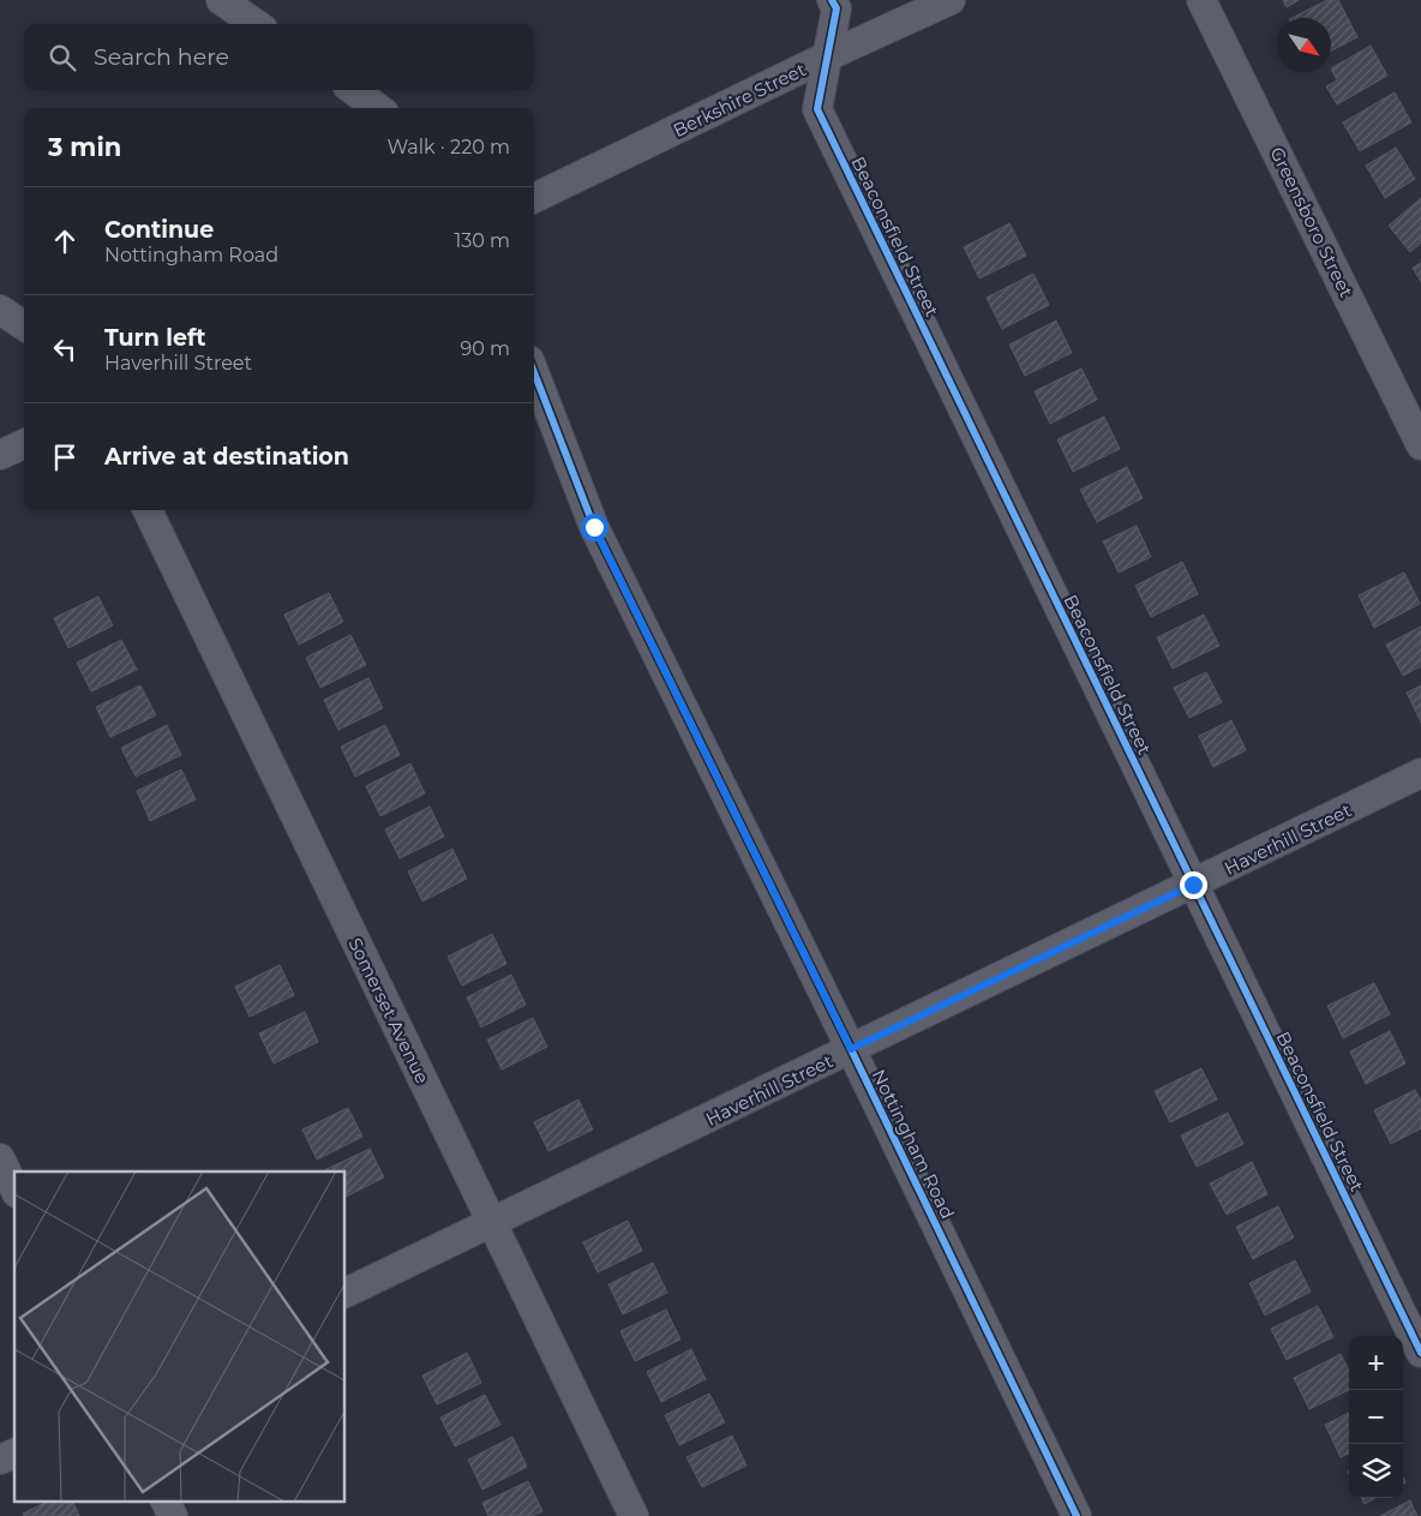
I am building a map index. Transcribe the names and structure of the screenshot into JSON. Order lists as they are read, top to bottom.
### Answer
{
  "streets": {
    "street": [
      "Berkshire Street",
      "Greensboro Street",
      "Beaconsfield Street",
      "Haverhill Street",
      "Somerset Avenue",
      "Nottingham Road"
    ]
  },
  "crossings": [
    ["Berkshire Street", "Beaconsfield Street"],
    ["Beaconsfield Street", "Haverhill Street"],
    ["Haverhill Street", "Somerset Avenue"],
    ["Haverhill Street", "Nottingham Road"]
  ],
  "north": "bottom right",
  "page": {
    "search": "Search here",
    "heading": ["3 min", "Walk · 220 m"],
    "list": [
      ["Continue", "Nottingham Road", "130 m"],
      ["Turn left", "Haverhill Street", "90 m"],
      "Arrive at destination"
    ],
    "map_buttons": ["+", "−"]
  }
}
